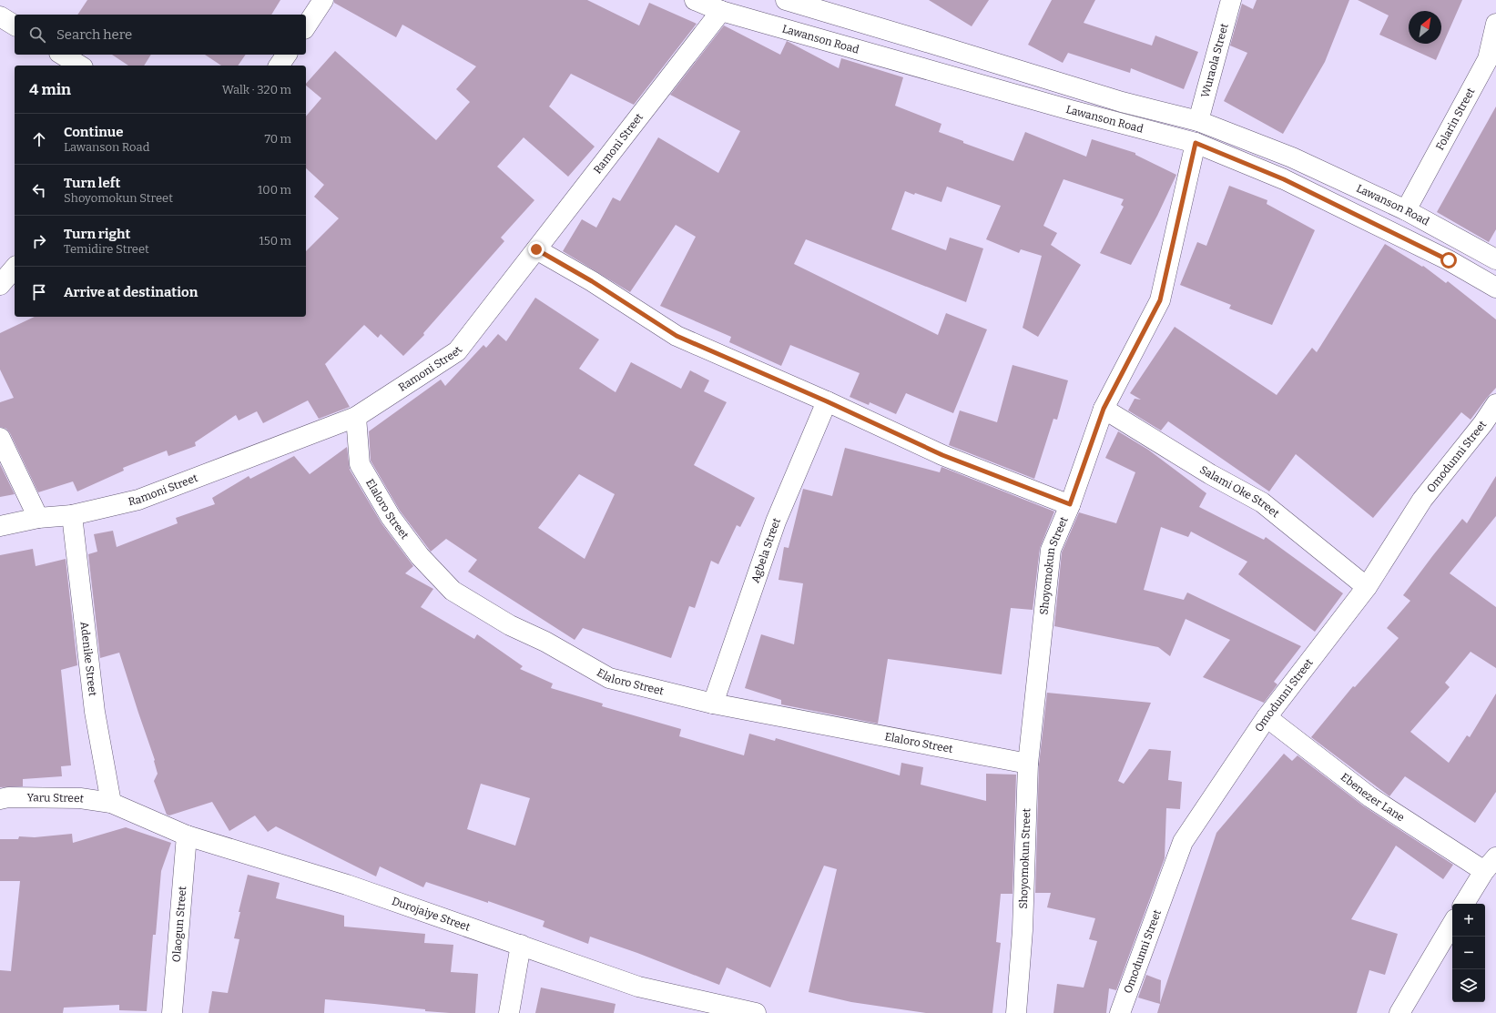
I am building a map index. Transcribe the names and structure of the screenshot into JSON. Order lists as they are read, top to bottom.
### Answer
{
  "streets": {
    "street": [
      "Lawanson Road",
      "Wuraola Street",
      "Folarin Street",
      "Ramoni Street",
      "Omodunni Street",
      "Salami Oke Street",
      "Elaloro Street",
      "Agbela Street",
      "Shoyomokun Street",
      "Adenike Street",
      "Ebenezer Lane",
      "Yaru Street",
      "Durojaiye Street",
      "Olaogun Street"
    ]
  },
  "crossings": [
    ["Lawanson Road", "Wuraola Street"],
    ["Lawanson Road", "Folarin Street"],
    ["Lawanson Road", "Ramoni Street"],
    ["Lawanson Road", "Shoyomokun Street"],
    ["Ramoni Street", "Elaloro Street"],
    ["Ramoni Street", "Adenike Street"],
    ["Omodunni Street", "Salami Oke Street"],
    ["Omodunni Street", "Ebenezer Lane"],
    ["Salami Oke Street", "Shoyomokun Street"],
    ["Elaloro Street", "Agbela Street"],
    ["Elaloro Street", "Shoyomokun Street"],
    ["Adenike Street", "Yaru Street"],
    ["Adenike Street", "Durojaiye Street"],
    ["Yaru Street", "Durojaiye Street"],
    ["Durojaiye Street", "Olaogun Street"]
  ],
  "north": "top right",
  "page": {
    "search": "Search here",
    "heading": ["4 min", "Walk · 320 m"],
    "list": [
      ["Continue", "Lawanson Road", "70 m"],
      ["Turn left", "Shoyomokun Street", "100 m"],
      ["Turn right", "Temidire Street", "150 m"],
      "Arrive at destination"
    ],
    "map_buttons": ["+", "−"]
  }
}
